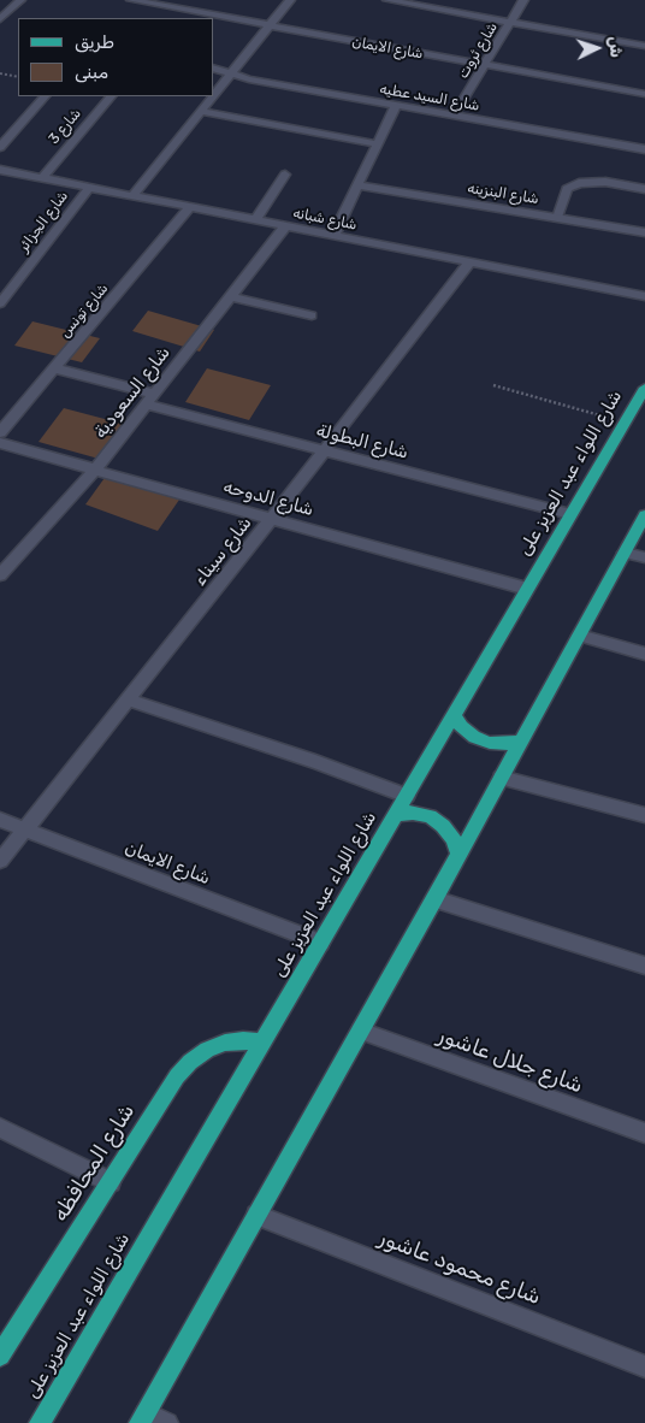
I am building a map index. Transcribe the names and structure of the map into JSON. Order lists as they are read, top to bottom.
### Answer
{
  "streets": {
    "main road": ["شارع اللواء عبد العزيز على", "شارع المحافظه"],
    "street": [
      "شارع الايمان",
      "شارع ثروت",
      "شارع السيد عطيه",
      "شارع 3",
      "شارع البنزينه",
      "شارع شبانه",
      "شارع الجزائر",
      "شارع تونس",
      "شارع السعودية",
      "شارع البطولة",
      "شارع الدوحه",
      "شارع سيناء",
      "شارع جلال عاشور",
      "شارع محمود عاشور"
    ]
  },
  "crossings": [
    ["شارع الايمان", "شارع ثروت"],
    ["شارع الايمان", "شارع اللواء عبد العزيز على"],
    ["شارع الايمان", "شارع سيناء"],
    ["شارع ثروت", "شارع السيد عطيه"],
    ["شارع 3", "شارع شبانه"],
    ["شارع شبانه", "شارع الجزائر"],
    ["شارع شبانه", "شارع تونس"],
    ["شارع شبانه", "شارع السعودية"],
    ["شارع شبانه", "شارع سيناء"],
    ["شارع السعودية", "شارع البطولة"],
    ["شارع السعودية", "شارع الدوحه"],
    ["شارع البطولة", "شارع اللواء عبد العزيز على"],
    ["شارع البطولة", "شارع سيناء"],
    ["شارع اللواء عبد العزيز على", "شارع الدوحه"],
    ["شارع اللواء عبد العزيز على", "شارع المحافظه"],
    ["شارع الدوحه", "شارع سيناء"]
  ],
  "legend": ["طريق", "مبنى"],
  "north": "right"
}
